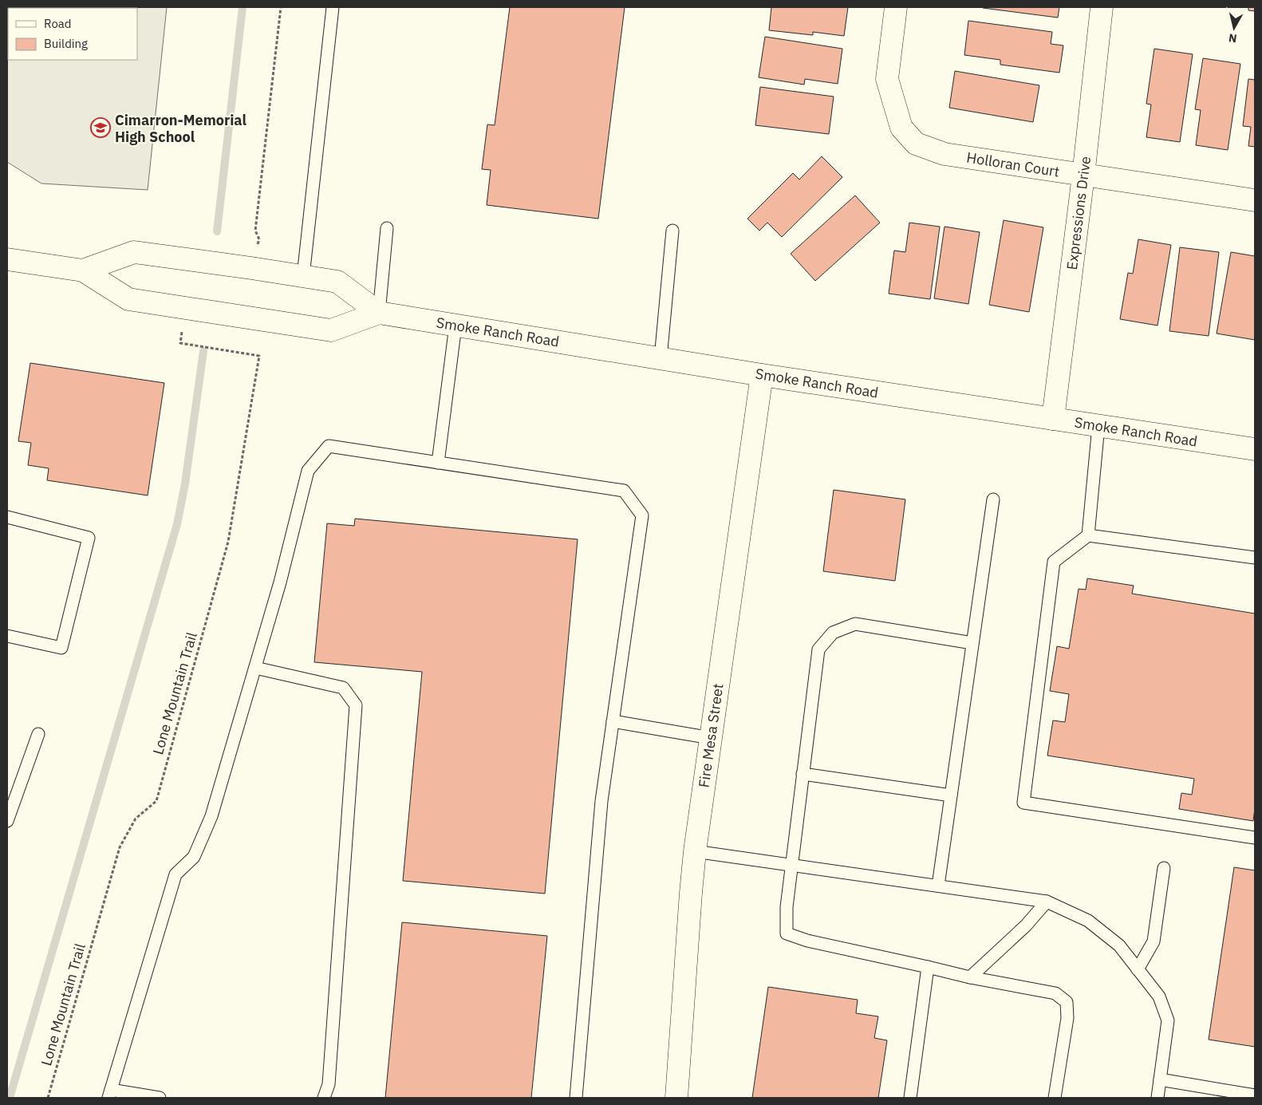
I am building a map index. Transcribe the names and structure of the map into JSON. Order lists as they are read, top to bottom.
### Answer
{
  "streets": {
    "street": [
      "Holloran Court",
      "Expressions Drive",
      "Smoke Ranch Road",
      "Fire Mesa Street"
    ],
    "path": ["Lone Mountain Trail"]
  },
  "crossings": [
    ["Holloran Court", "Expressions Drive"],
    ["Expressions Drive", "Smoke Ranch Road"],
    ["Smoke Ranch Road", "Fire Mesa Street"]
  ],
  "places": {
    "school or university": ["Cimarron-Memorial High School"]
  },
  "legend": ["Road", "Building"],
  "north": "bottom"
}
